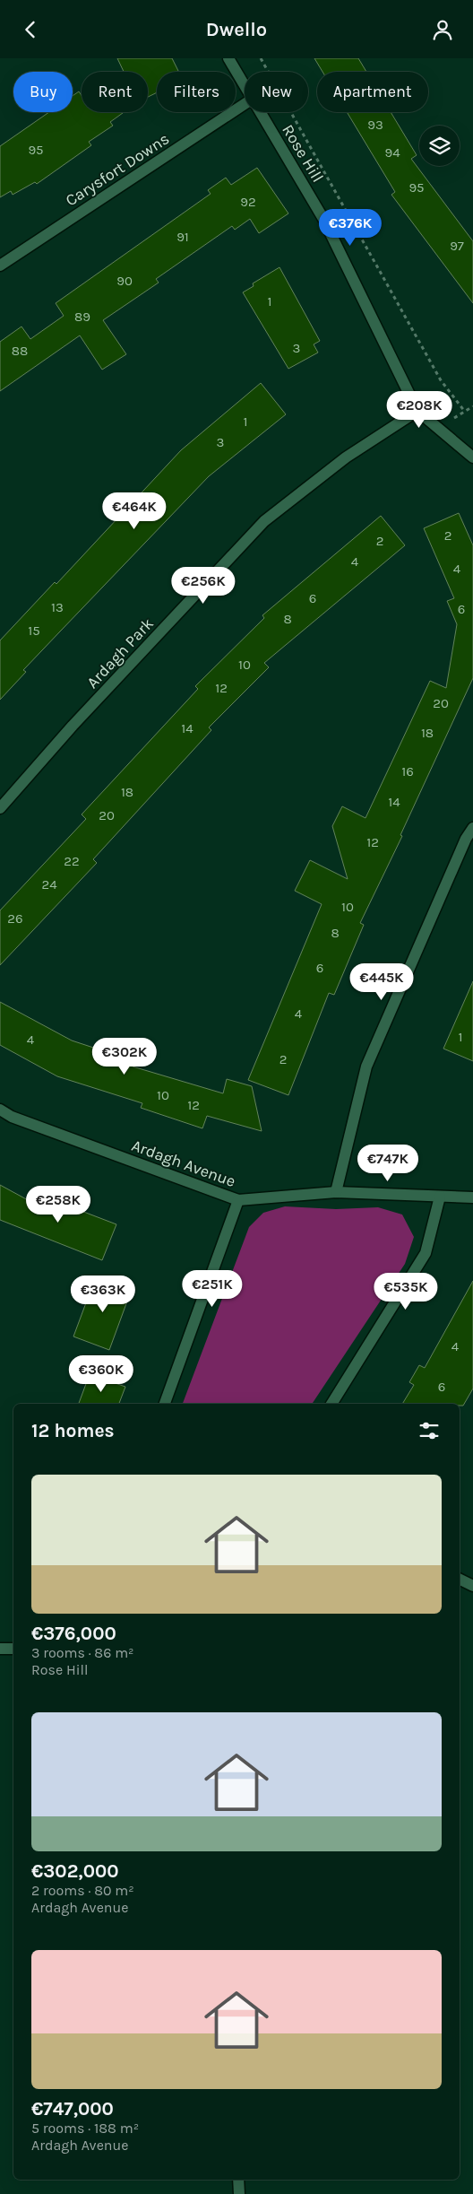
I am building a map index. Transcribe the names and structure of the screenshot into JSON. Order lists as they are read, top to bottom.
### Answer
{
  "streets": {
    "street": [
      "Rose Hill",
      "Carysfort Downs",
      "Ardagh Park",
      "Ardagh Avenue"
    ]
  },
  "crossings": [
    ["Rose Hill", "Ardagh Park"]
  ],
  "house_numbers": [
    "93",
    "95",
    "94",
    "95",
    "92",
    "91",
    "97",
    "90",
    "1",
    "89",
    "3",
    "88",
    "1",
    "3",
    "2",
    "2",
    "4",
    "4",
    "6",
    "13",
    "6",
    "8",
    "15",
    "10",
    "12",
    "20",
    "14",
    "18",
    "16",
    "18",
    "14",
    "20",
    "12",
    "22",
    "24",
    "10",
    "26",
    "8",
    "6",
    "4",
    "1",
    "4",
    "2",
    "10",
    "12",
    "4",
    "6"
  ],
  "page": {
    "header": "Dwello",
    "chip": [
      "Buy",
      "Rent",
      "Filters",
      "New",
      "Apartment"
    ],
    "price": [
      "€376K",
      "€208K",
      "€464K",
      "€256K",
      "€445K",
      "€302K",
      "€747K",
      "€258K",
      "€251K",
      "€535K",
      "€363K",
      "€360K"
    ],
    "heading": "12 homes",
    "list": [
      {
        "name": "€376,000",
        "note": "3 rooms · 86 m² · Rose Hill"
      },
      {
        "name": "€302,000",
        "note": "2 rooms · 80 m² · Ardagh Avenue"
      },
      {
        "name": "€747,000",
        "note": "5 rooms · 188 m² · Ardagh Avenue"
      }
    ]
  }
}
